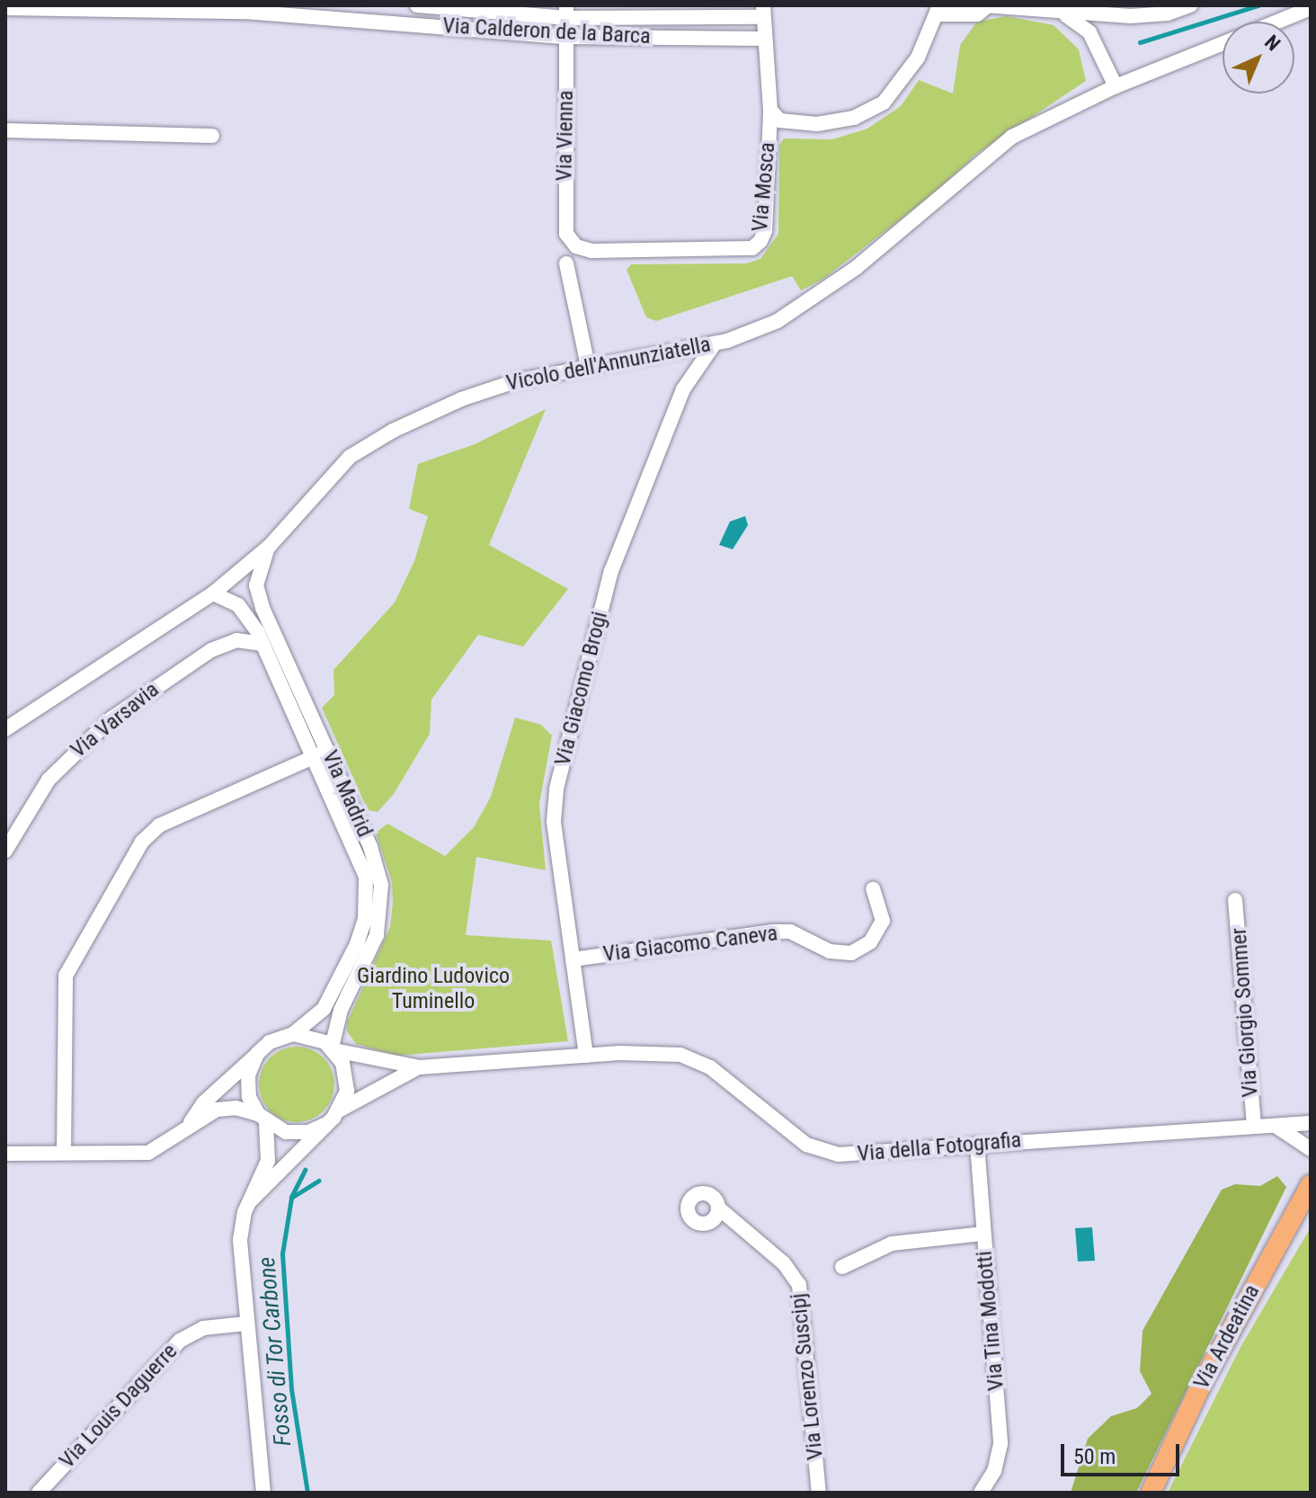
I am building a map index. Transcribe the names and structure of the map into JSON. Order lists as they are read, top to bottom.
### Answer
{
  "streets": {
    "main road": ["Via Ardeatina"],
    "street": [
      "Via Calderon de la Barca",
      "Via Vienna",
      "Via Mosca",
      "Vicolo dell'Annunziatella",
      "Via Giacomo Brogi",
      "Via Varsavia",
      "Via Madrid",
      "Via Giacomo Caneva",
      "Via Giorgio Sommer",
      "Via della Fotografia",
      "Via Tina Modotti",
      "Via Lorenzo Suscipj",
      "Via Louis Daguerre"
    ]
  },
  "crossings": [
    ["Via Calderon de la Barca", "Via Vienna"],
    ["Via Calderon de la Barca", "Via Mosca"],
    ["Via Vienna", "Via Mosca"],
    ["Vicolo dell'Annunziatella", "Via Giacomo Brogi"],
    ["Vicolo dell'Annunziatella", "Via Madrid"],
    ["Via Giacomo Brogi", "Via Giacomo Caneva"],
    ["Via Giacomo Brogi", "Via della Fotografia"],
    ["Via Varsavia", "Via Madrid"],
    ["Via Madrid", "Via della Fotografia"],
    ["Via Giorgio Sommer", "Via della Fotografia"],
    ["Via della Fotografia", "Via Tina Modotti"]
  ],
  "water": ["Fosso di Tor Carbone"],
  "parks": ["Giardino Ludovico Tuminello"],
  "scale_bar": "50 m",
  "north": "top right"
}
